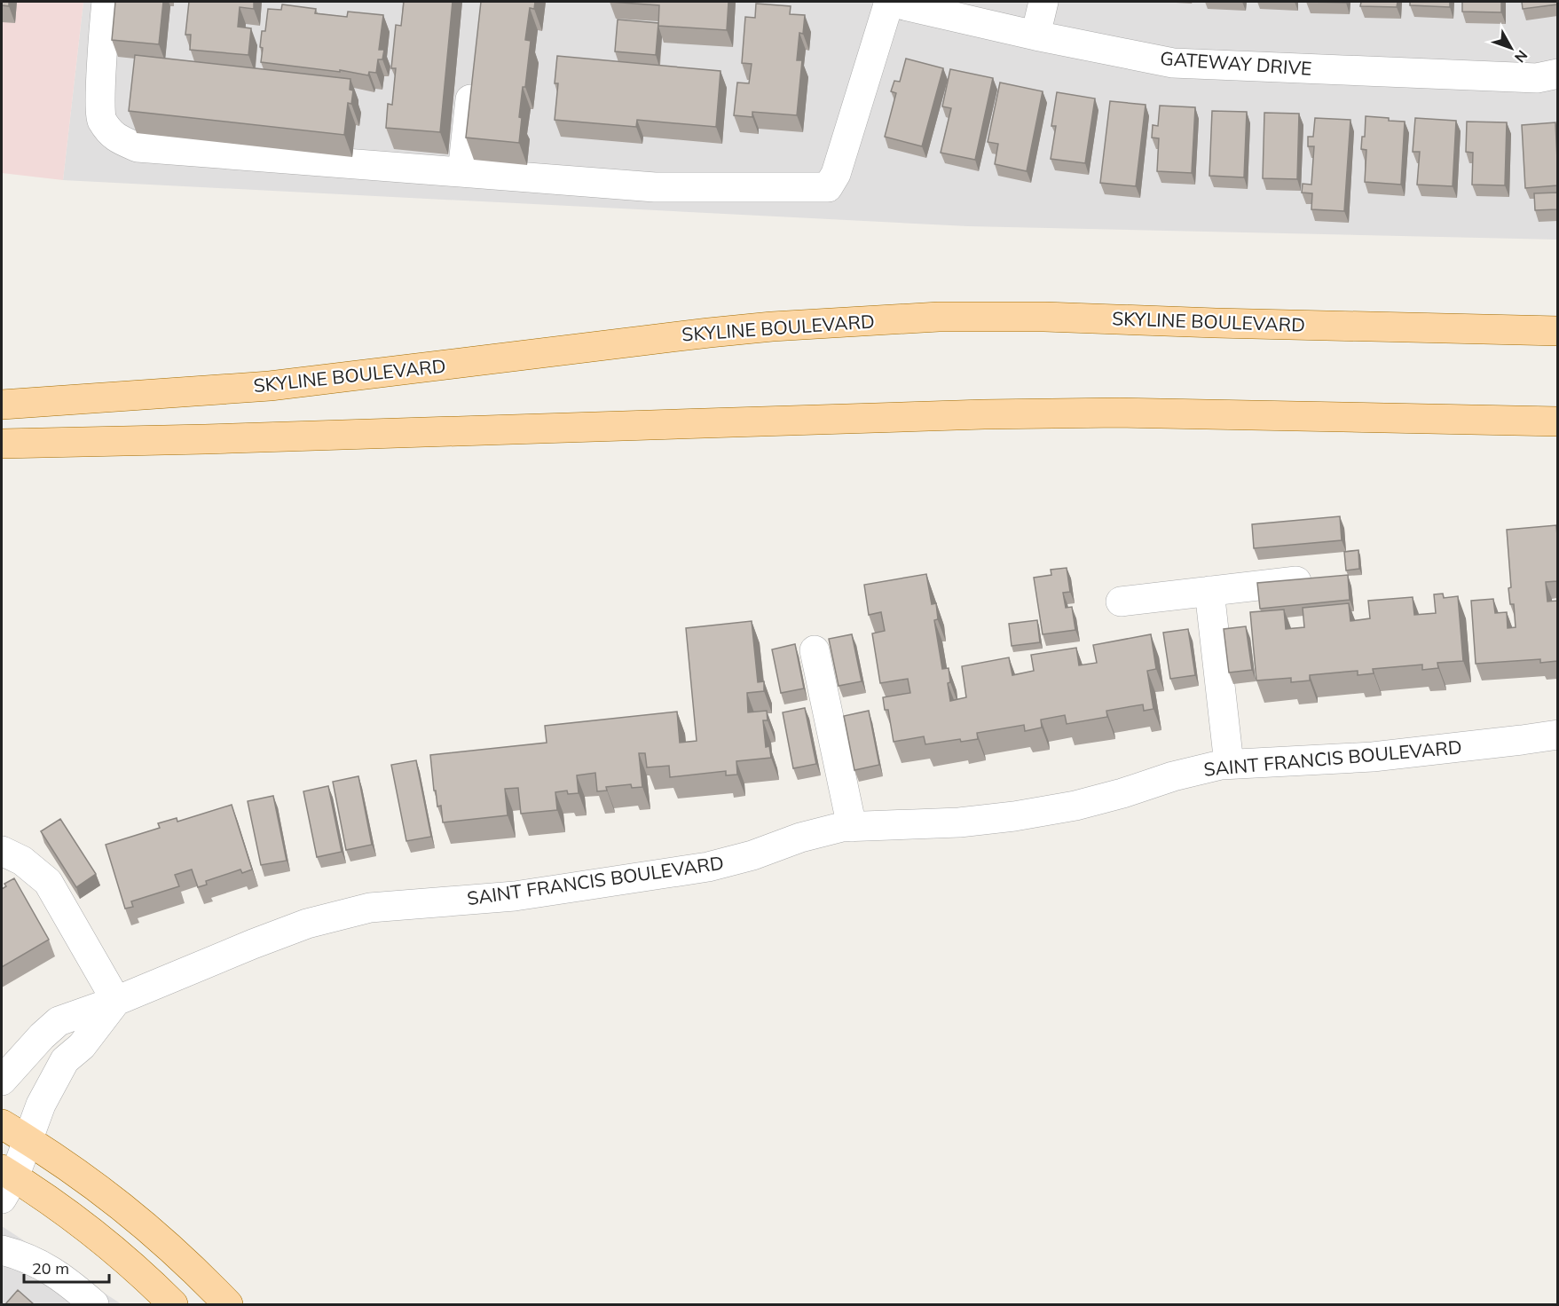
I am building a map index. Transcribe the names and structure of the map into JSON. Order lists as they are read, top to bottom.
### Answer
{
  "streets": {
    "main road": ["SKYLINE BOULEVARD"],
    "street": ["GATEWAY DRIVE", "SAINT FRANCIS BOULEVARD"]
  },
  "scale_bar": "20 m",
  "north": "bottom right"
}
